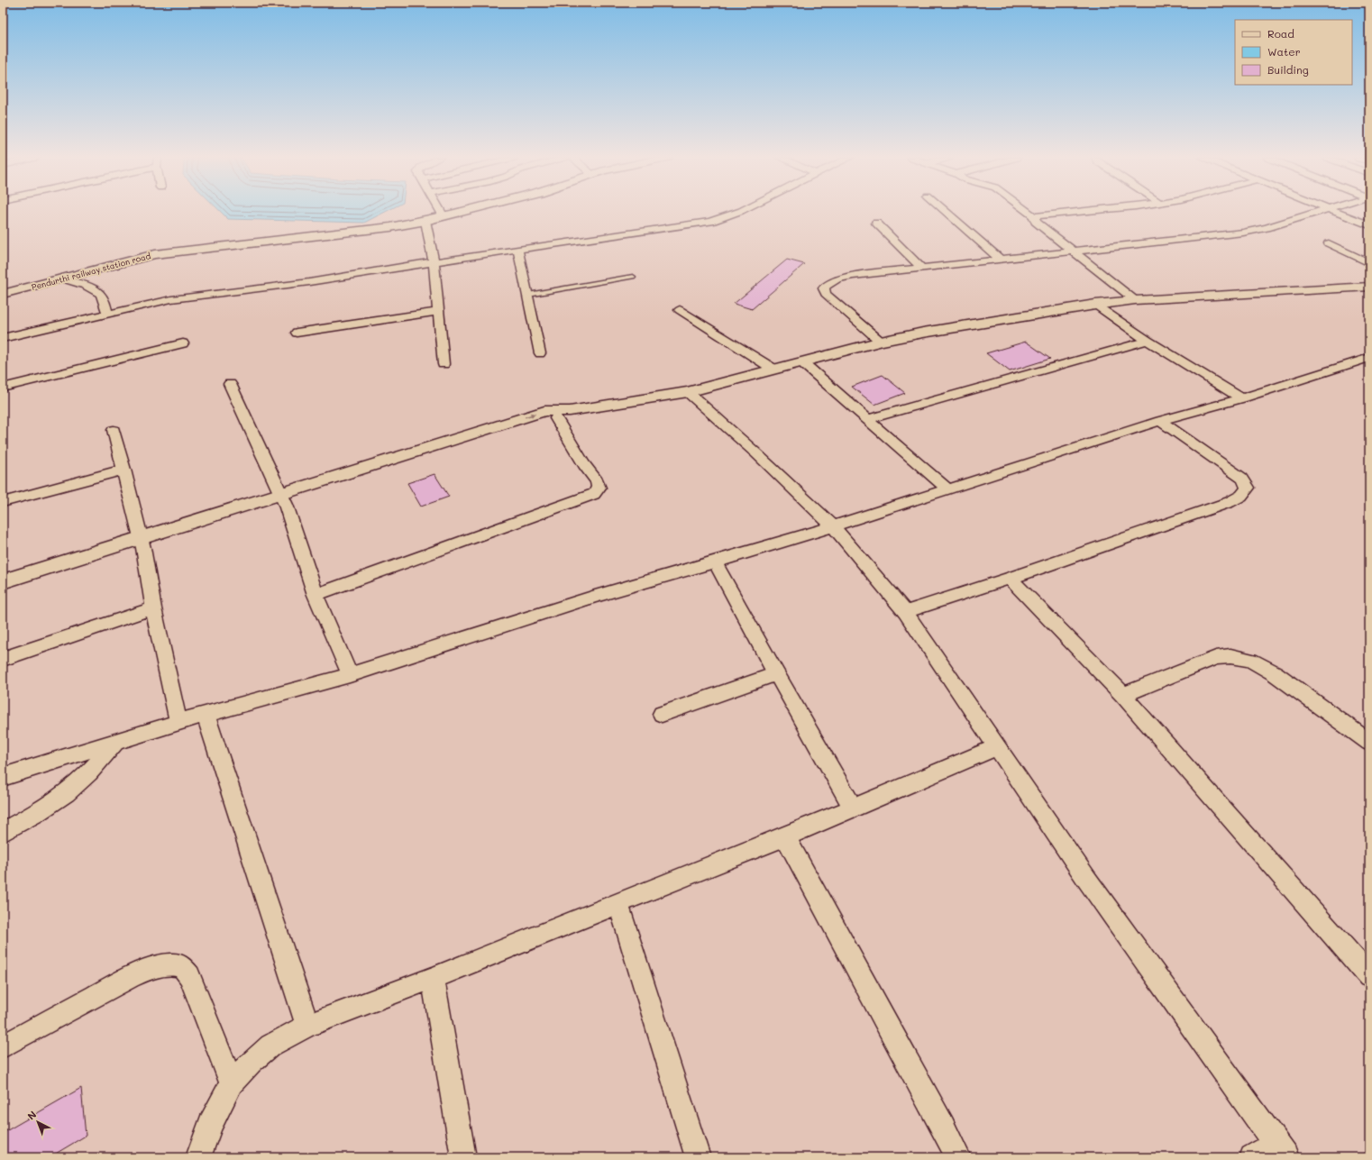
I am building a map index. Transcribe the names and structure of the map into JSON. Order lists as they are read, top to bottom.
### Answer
{
  "streets": {
    "street": ["Pendurthi railway station road"]
  },
  "legend": ["Road", "Water", "Building"],
  "north": "top left"
}
